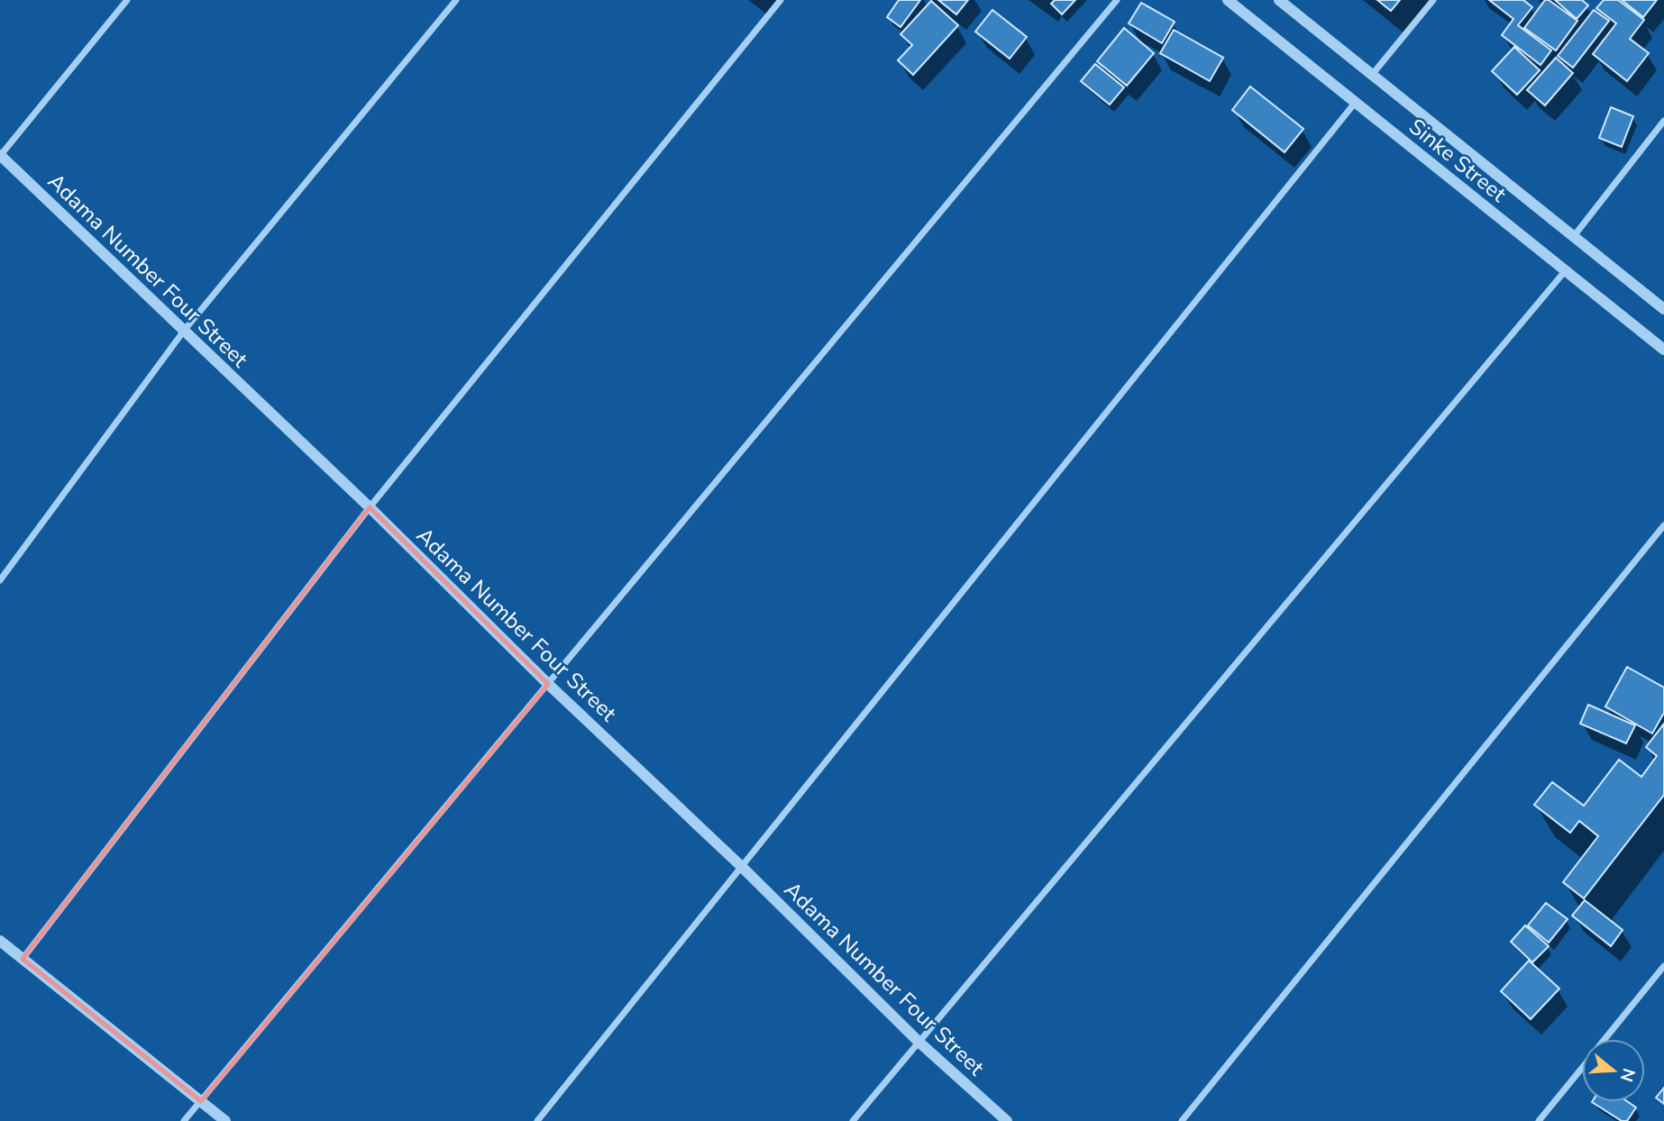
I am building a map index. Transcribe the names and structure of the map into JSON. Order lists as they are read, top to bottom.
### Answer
{
  "streets": {
    "street": ["Sinke Street", "Adama Number Four Street"]
  },
  "north": "right"
}
